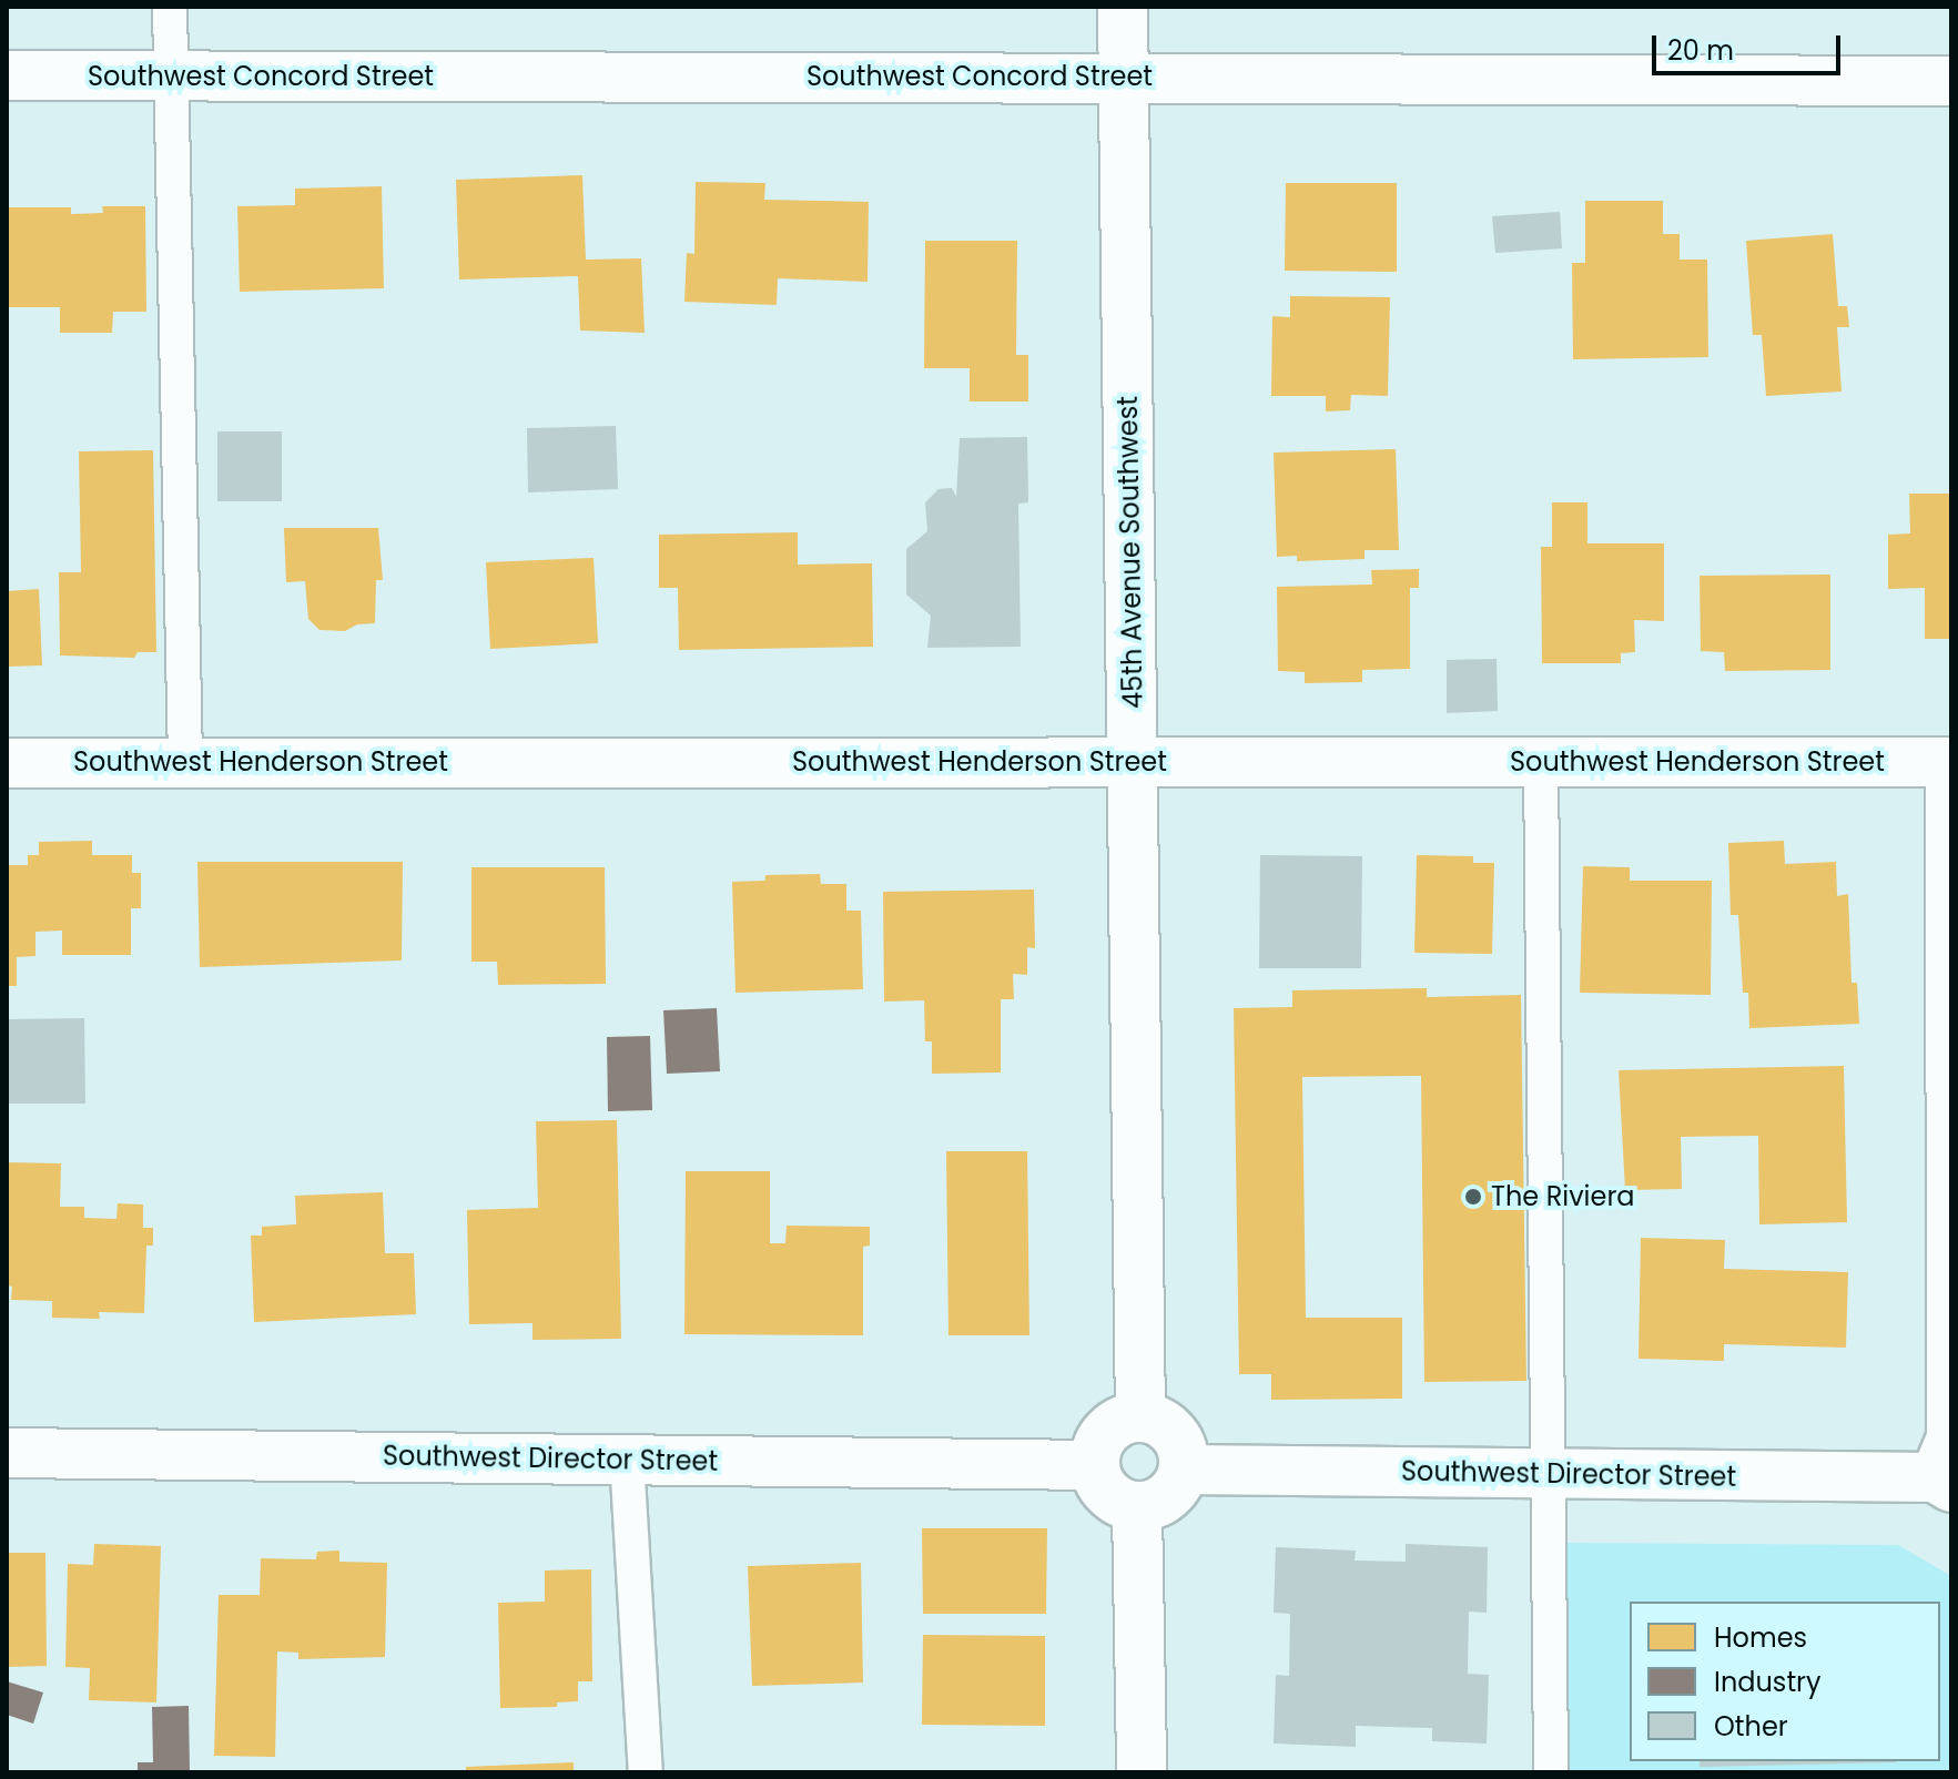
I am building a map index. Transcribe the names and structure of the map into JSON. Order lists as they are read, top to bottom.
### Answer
{
  "streets": {
    "street": [
      "Southwest Concord Street",
      "45th Avenue Southwest",
      "Southwest Henderson Street",
      "Southwest Director Street"
    ]
  },
  "crossings": [
    ["Southwest Concord Street", "45th Avenue Southwest"],
    ["45th Avenue Southwest", "Southwest Henderson Street"],
    ["45th Avenue Southwest", "Southwest Director Street"]
  ],
  "places": ["The Riviera"],
  "legend": ["Homes", "Industry", "Other"],
  "scale_bar": "20 m"
}
